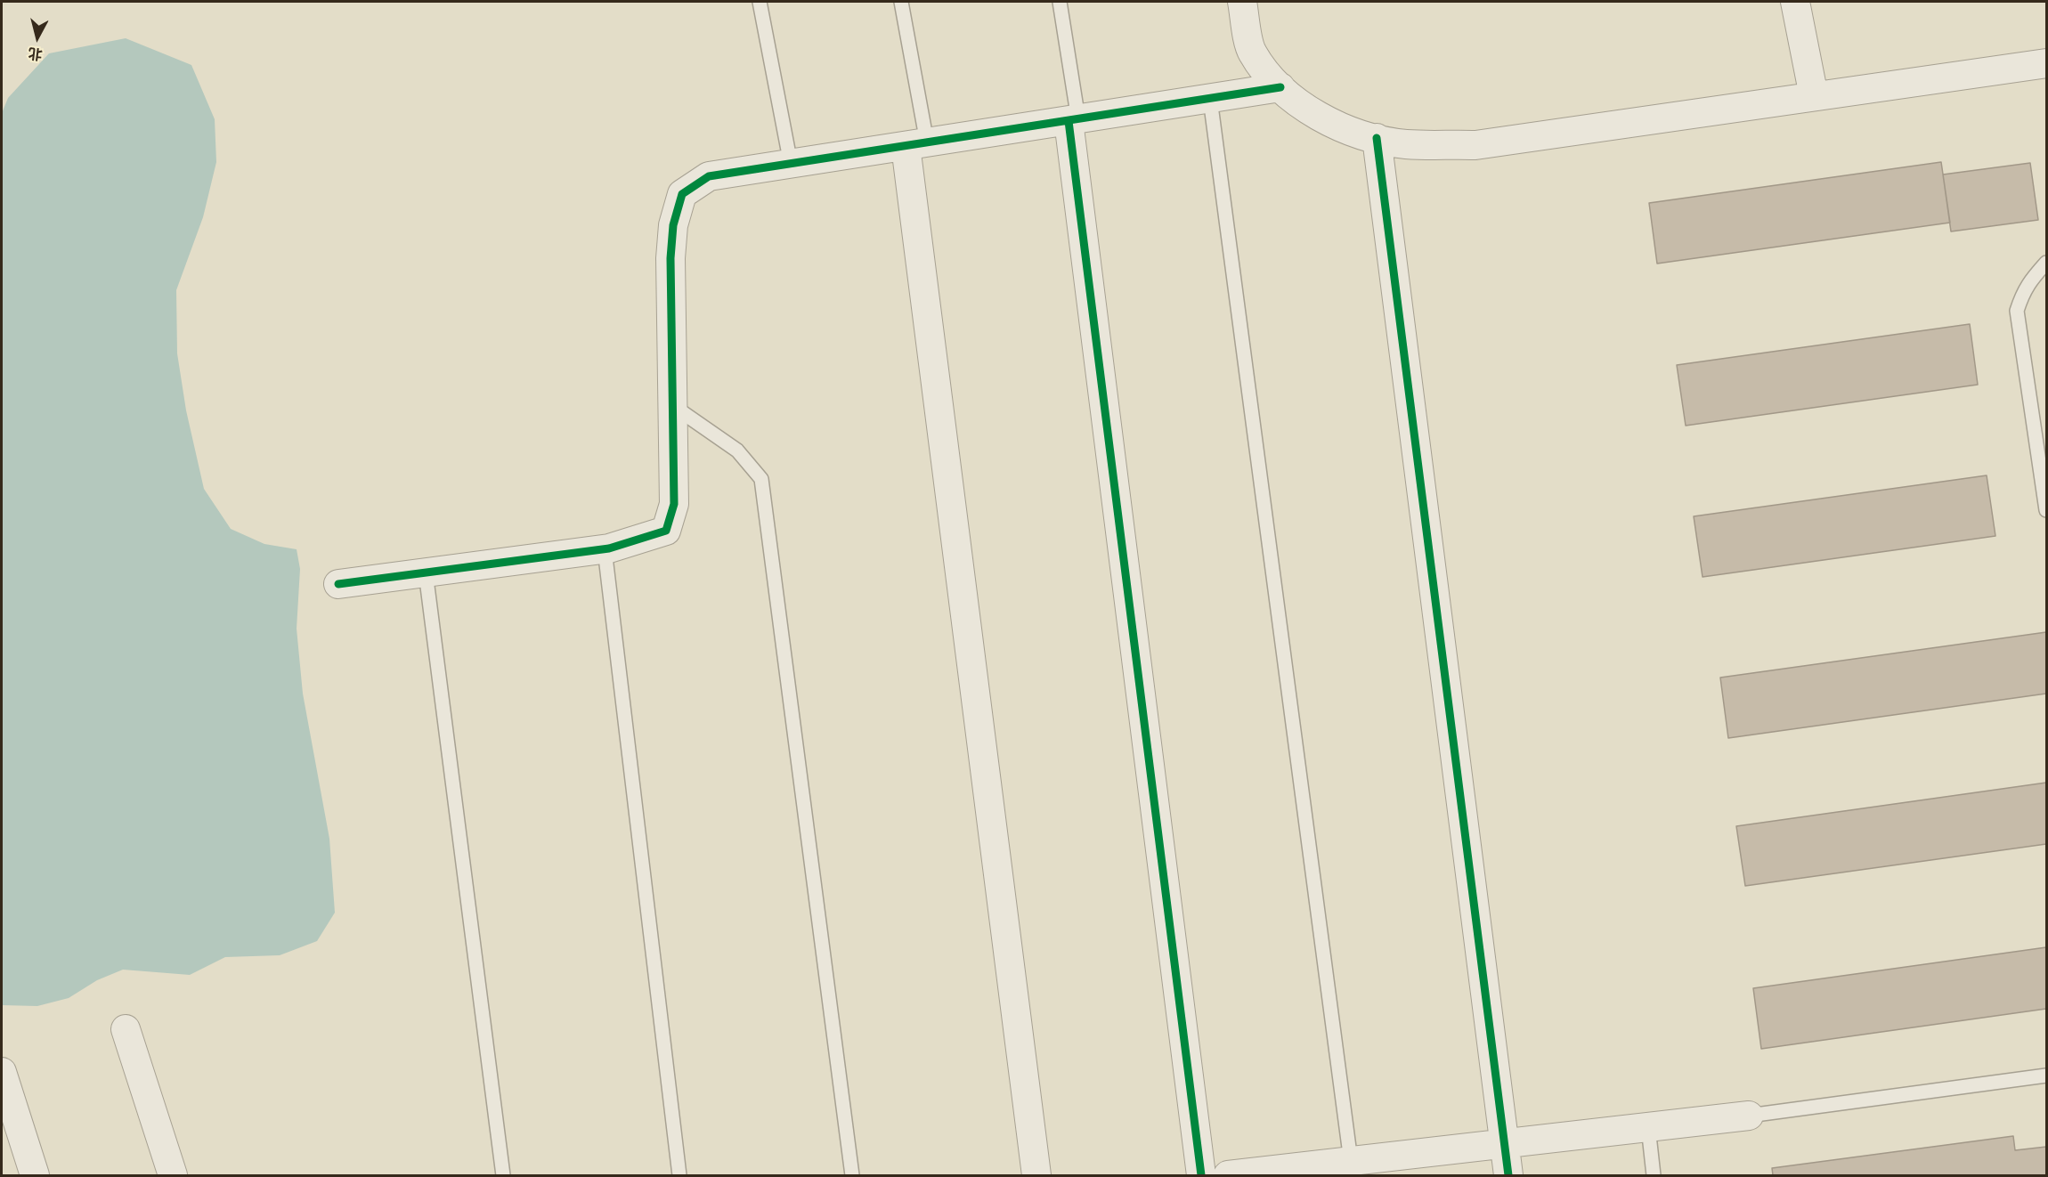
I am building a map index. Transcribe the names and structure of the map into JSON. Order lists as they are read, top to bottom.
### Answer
{
  "north": "bottom"
}
